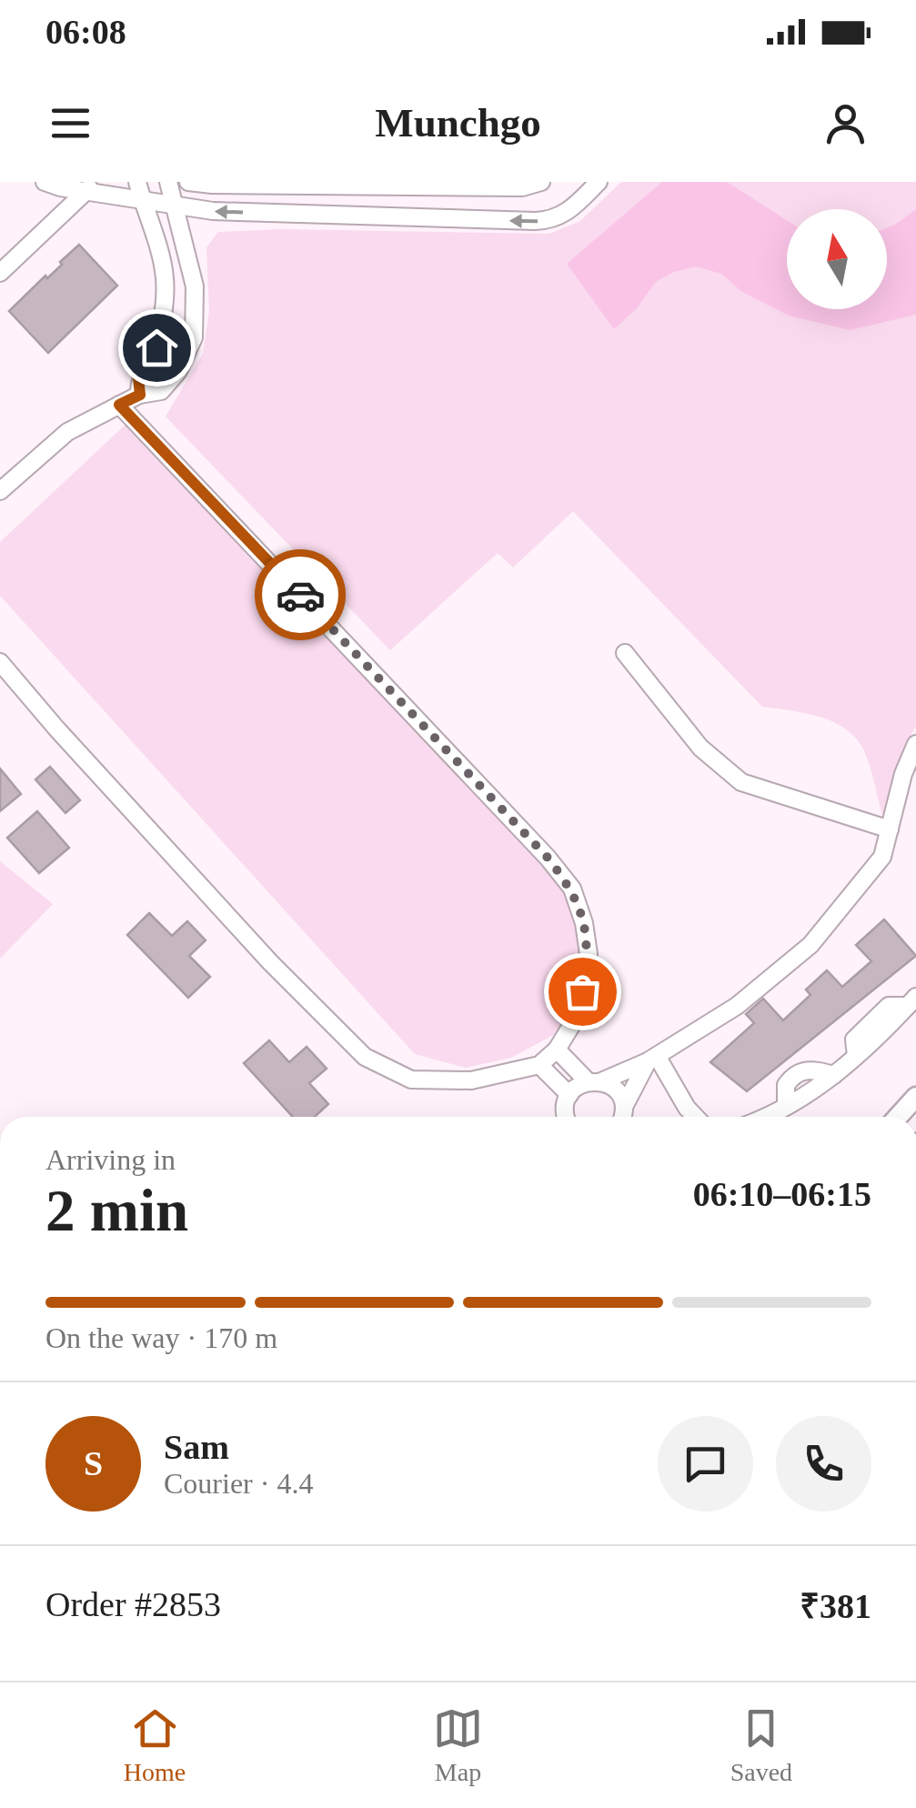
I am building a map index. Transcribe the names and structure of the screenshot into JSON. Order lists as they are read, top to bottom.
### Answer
{
  "north": "top",
  "page": {
    "status": "06:08",
    "header": "Munchgo",
    "heading": ["2 min", "Arriving in", "06:10–06:15"],
    "panel": [
      "Sam",
      "Courier · 4.4",
      "Order #2853",
      "₹381"
    ],
    "bar": "On the way · 170 m",
    "round": "S",
    "tabs": ["Home", "Map", "Saved"]
  }
}
